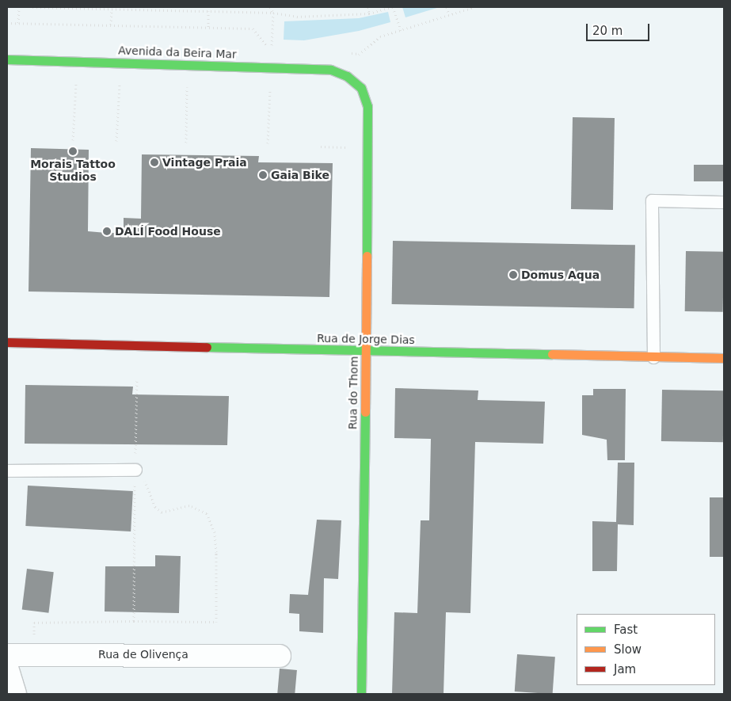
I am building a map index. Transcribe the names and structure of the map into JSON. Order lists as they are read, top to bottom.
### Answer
{
  "streets": {
    "main road": ["Avenida da Beira Mar", "Rua de Jorge Dias", "Rua do Thom"],
    "street": ["Rua de Olivença"]
  },
  "crossings": [
    ["Avenida da Beira Mar", "Rua do Thom"],
    ["Rua de Jorge Dias", "Rua do Thom"]
  ],
  "places": [
    "Morais Tattoo Studios",
    "Vintage Praia",
    "Gaia Bike",
    "DALÍ Food House",
    "Domus Aqua"
  ],
  "legend": ["Fast", "Slow", "Jam"],
  "scale_bar": "20 m"
}
